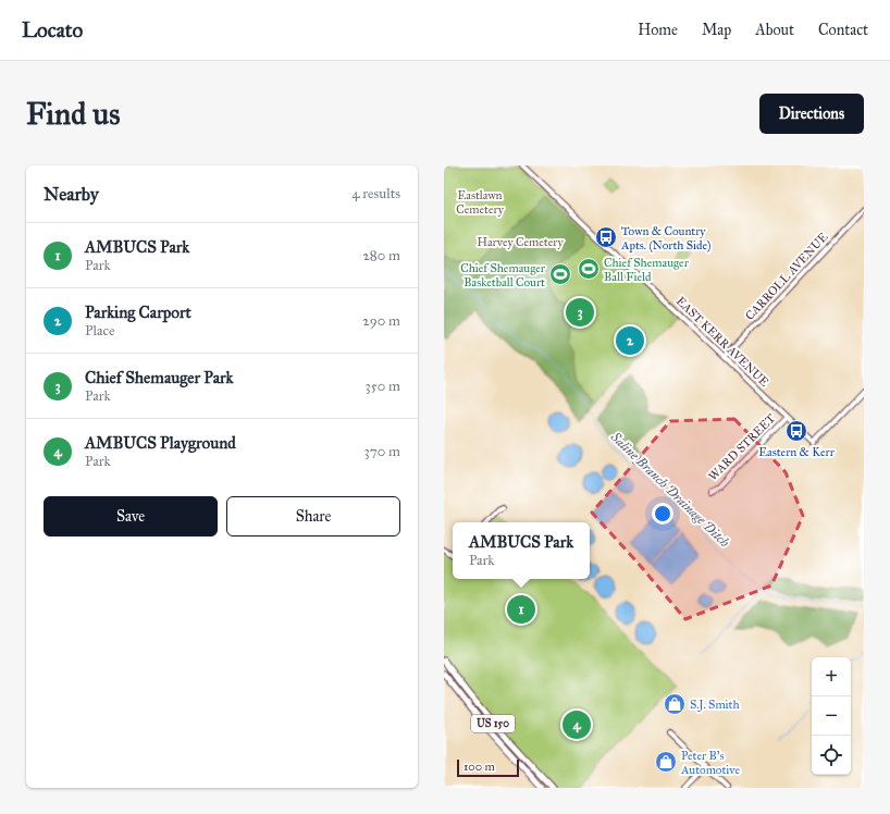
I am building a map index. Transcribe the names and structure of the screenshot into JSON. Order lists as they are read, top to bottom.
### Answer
{
  "streets": {
    "main road": ["US 150"],
    "street": ["CARROLL AVENUE", "EAST KERR AVENUE", "WARD STREET"]
  },
  "crossings": [
    ["CARROLL AVENUE", "EAST KERR AVENUE"],
    ["EAST KERR AVENUE", "WARD STREET"]
  ],
  "water": ["Saline Branch Drainage Ditch"],
  "parks": ["Eastlawn Cemetery", "Harvey Cemetery"],
  "places": {
    "bus stop": ["Town & Country Apts. (North Side)", "Eastern & Kerr"],
    "sports": ["Chief Shemauger Ball Field", "Chief Shemauger Basketball Court"],
    "shop": ["S.J. Smith", "Peter B's Automotive"]
  },
  "scale_bar": "100 m",
  "page": {
    "header": "Locato",
    "nav": [
      "Home",
      "Map",
      "About",
      "Contact"
    ],
    "buttons": [
      "Directions",
      ["Save", "Share"]
    ],
    "title": "Find us",
    "heading": ["Nearby", "4 results"],
    "list": [
      {
        "mark": "1",
        "name": "AMBUCS Park",
        "note": "Park",
        "value": "280 m"
      },
      {
        "mark": "2",
        "name": "Parking Carport",
        "note": "Place",
        "value": "290 m"
      },
      {
        "mark": "3",
        "name": "Chief Shemauger Park",
        "note": "Park",
        "value": "350 m"
      },
      {
        "mark": "4",
        "name": "AMBUCS Playground",
        "note": "Park",
        "value": "370 m"
      }
    ],
    "pins": [
      "3",
      "2",
      "1",
      "4"
    ],
    "popup": ["AMBUCS Park", "Park"],
    "map_buttons": ["+", "−"],
    "scale": "100 m"
  }
}
